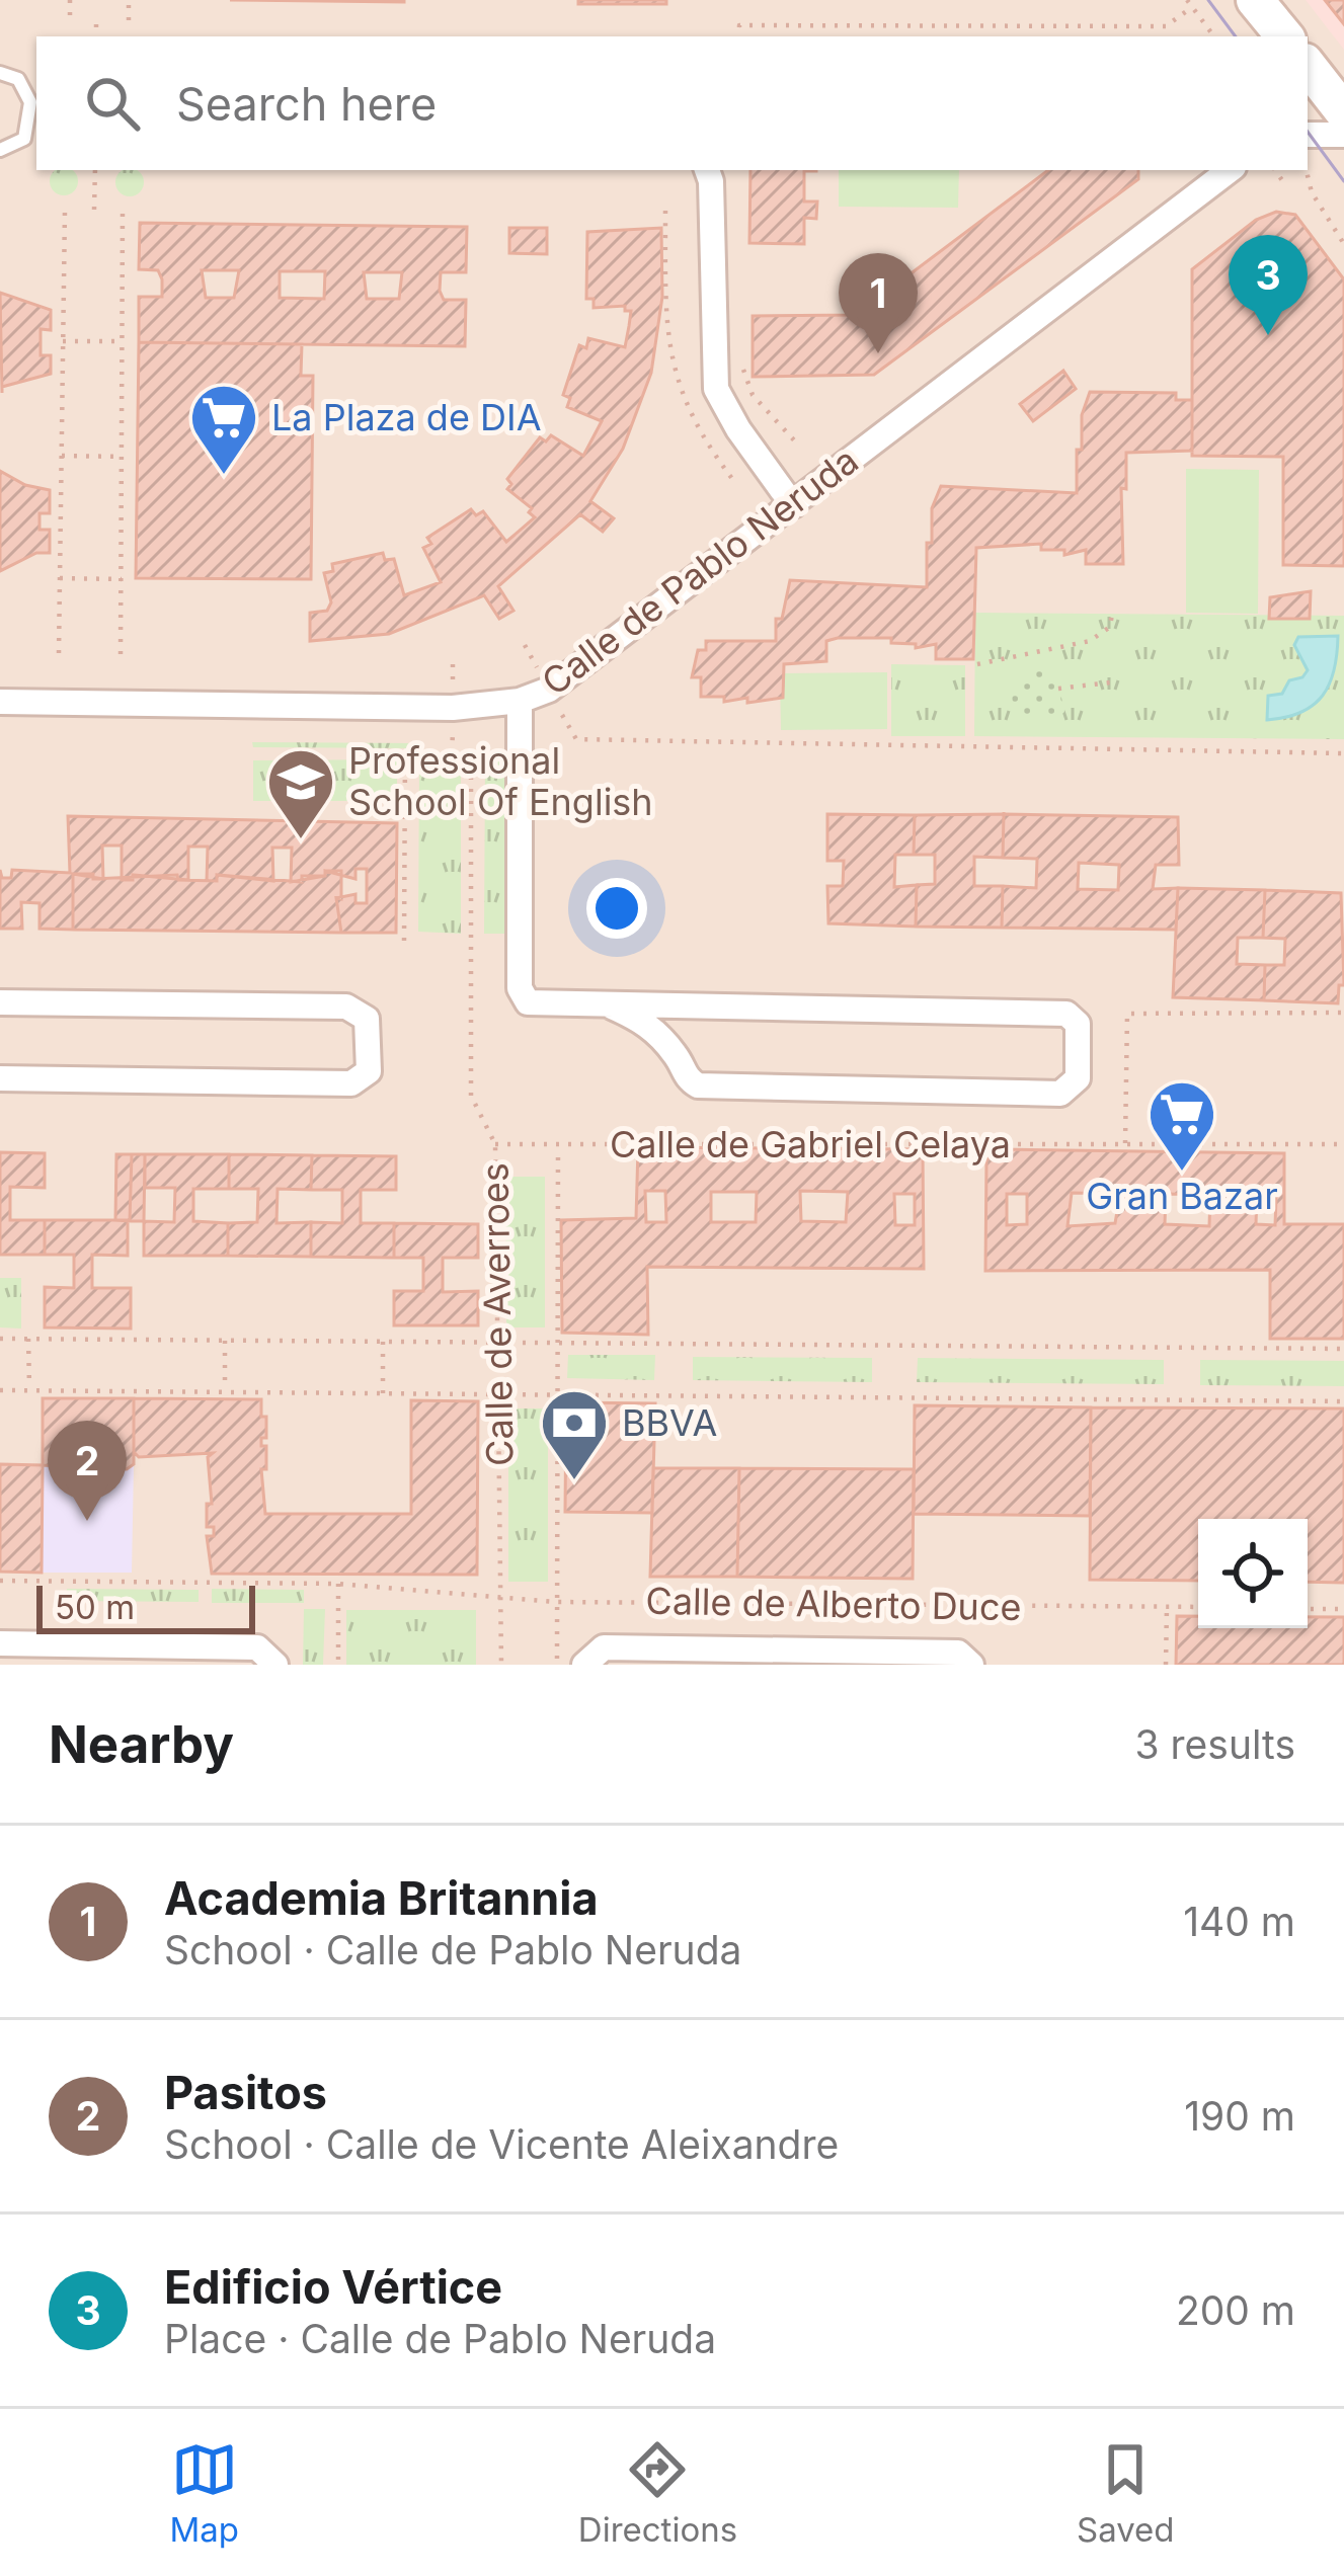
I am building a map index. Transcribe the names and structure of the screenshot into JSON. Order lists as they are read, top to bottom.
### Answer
{
  "streets": {
    "street": ["Calle de Pablo Neruda", "Calle de Gabriel Celaya", "Calle de Alberto Duce"],
    "path": ["Calle de Averroes"]
  },
  "crossings": [
    ["Calle de Pablo Neruda", "Calle de Gabriel Celaya"],
    ["Calle de Gabriel Celaya", "Calle de Averroes"],
    ["Calle de Averroes", "Calle de Alberto Duce"]
  ],
  "places": {
    "supermarket": ["La Plaza de DIA", "Gran Bazar"],
    "school or university": ["Professional School Of English"],
    "bank": ["BBVA"]
  },
  "scale_bar": "50 m",
  "page": {
    "search": "Search here",
    "pins": ["3", "1", "2"],
    "scale": "50 m",
    "heading": ["Nearby", "3 results"],
    "list": [
      {
        "mark": "1",
        "name": "Academia Britannia",
        "note": "School · Calle de Pablo Neruda",
        "value": "140 m"
      },
      {
        "mark": "2",
        "name": "Pasitos",
        "note": "School · Calle de Vicente Aleixandre",
        "value": "190 m"
      },
      {
        "mark": "3",
        "name": "Edificio Vértice",
        "note": "Place · Calle de Pablo Neruda",
        "value": "200 m"
      }
    ],
    "nav": ["Map", "Directions", "Saved"]
  }
}
